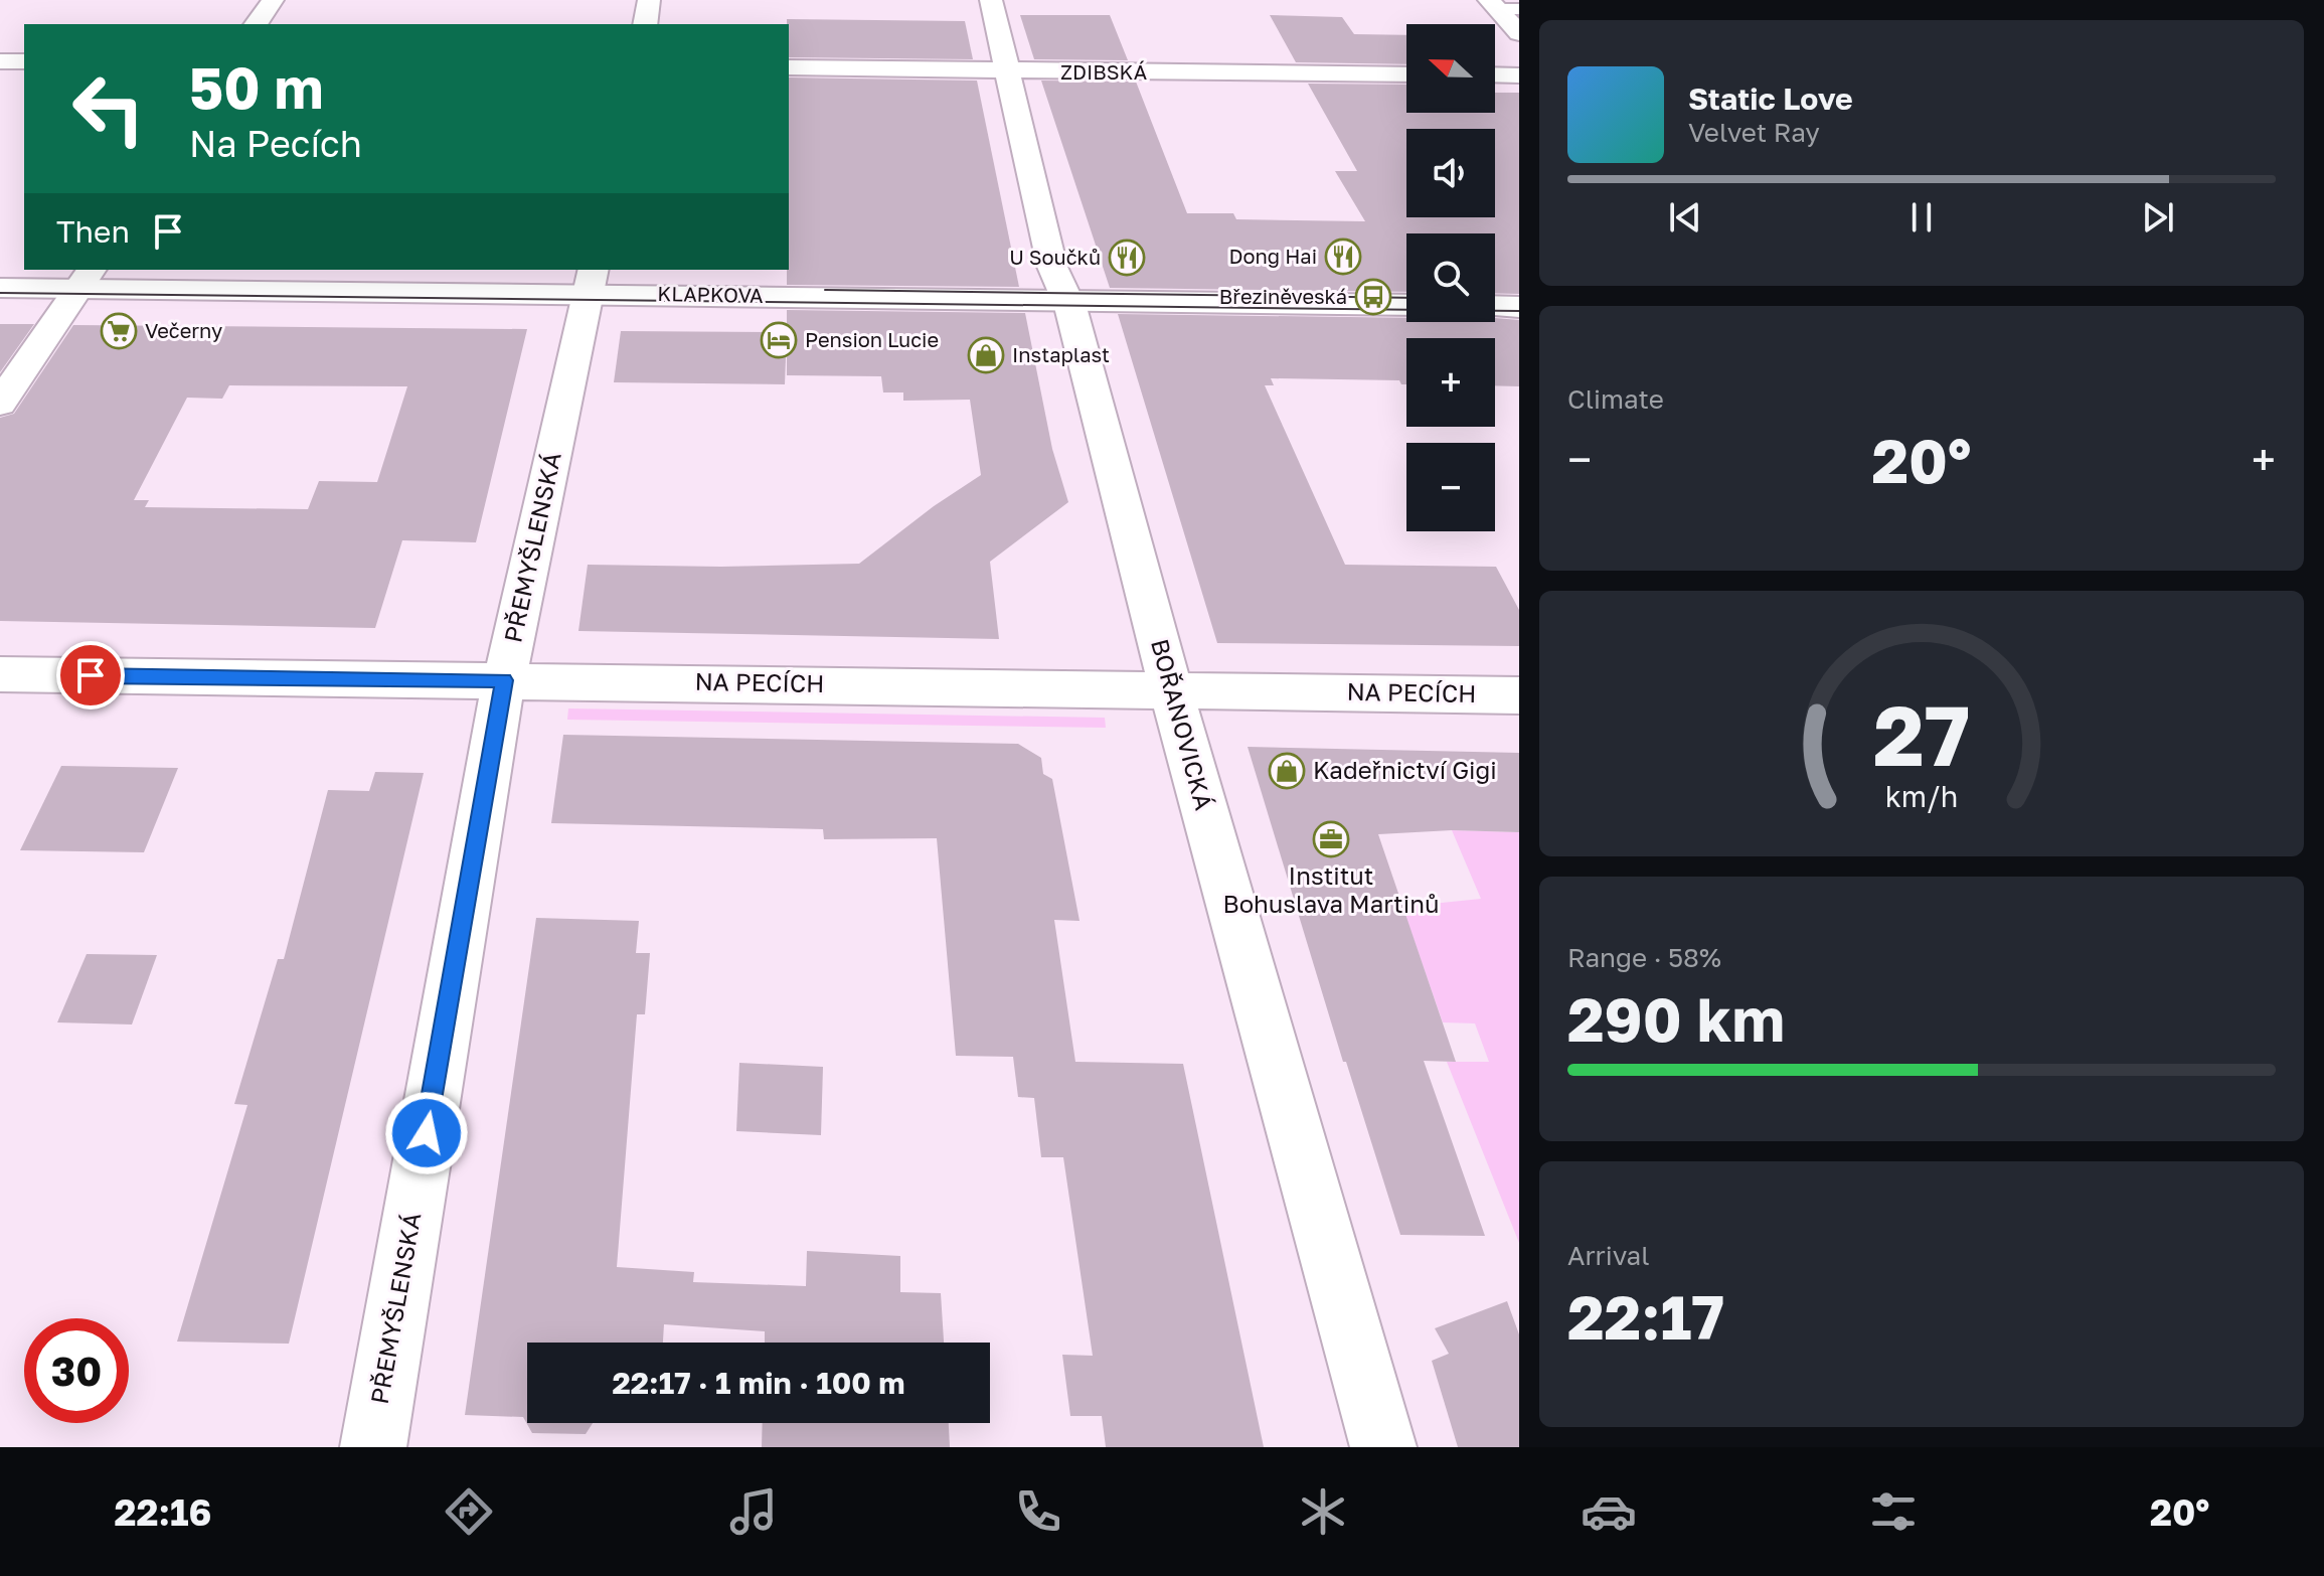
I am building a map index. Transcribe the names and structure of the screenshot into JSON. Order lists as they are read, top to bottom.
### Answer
{
  "streets": {
    "street": [
      "ZDIBSKÁ",
      "KLAPKOVA",
      "PŘEMYŠLENSKÁ",
      "NA PECÍCH",
      "BOŘANOVICKÁ"
    ]
  },
  "crossings": [
    ["ZDIBSKÁ", "BOŘANOVICKÁ"],
    ["KLAPKOVA", "PŘEMYŠLENSKÁ"],
    ["KLAPKOVA", "BOŘANOVICKÁ"],
    ["PŘEMYŠLENSKÁ", "NA PECÍCH"],
    ["NA PECÍCH", "BOŘANOVICKÁ"]
  ],
  "places": {
    "restaurant": ["Dong Hai", "U Součků"],
    "bus stop": ["Březiněveská"],
    "supermarket": ["Večerny"],
    "hotel": ["Pension Lucie"],
    "shop": ["Instaplast", "Kadeřnictví Gigi"],
    "office": ["Institut Bohuslava Martinů"]
  },
  "north": "left",
  "page": {
    "map_buttons": ["+", "−"],
    "turn": ["50 m", "Na Pecích"],
    "song": ["Static Love", "Velvet Ray"],
    "then": "Then",
    "tile": [
      "Climate",
      ["Range · 58%", "290 km"],
      ["Arrival", "22:17"]
    ],
    "heat": ["−", "20°", "+"],
    "limit": "30",
    "trip": "22:17 · 1 min · 100 m",
    "tabs": ["22:16", "20°"],
    "gauge": ["27", "km/h"]
  }
}
